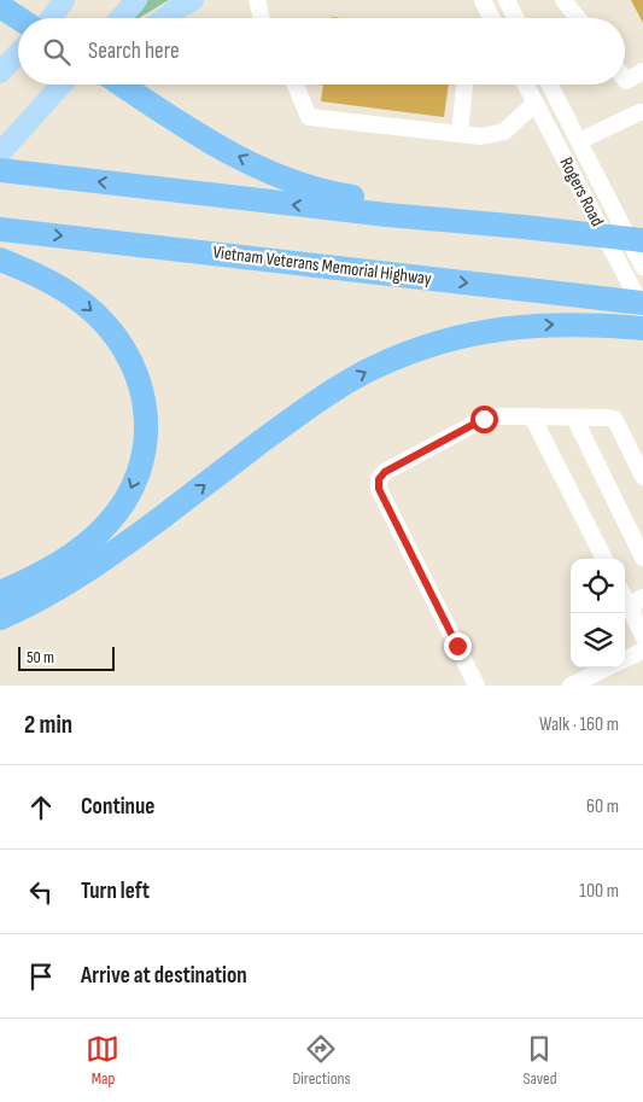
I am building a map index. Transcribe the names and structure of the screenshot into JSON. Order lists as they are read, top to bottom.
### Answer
{
  "streets": {
    "highway": ["Vietnam Veterans Memorial Highway"],
    "street": ["Rogers Road"]
  },
  "scale_bar": "50 m",
  "page": {
    "search": "Search here",
    "scale": "50 m",
    "heading": ["2 min", "Walk · 160 m"],
    "list": [
      ["Continue", "60 m"],
      ["Turn left", "100 m"],
      "Arrive at destination"
    ],
    "nav": ["Map", "Directions", "Saved"]
  }
}
